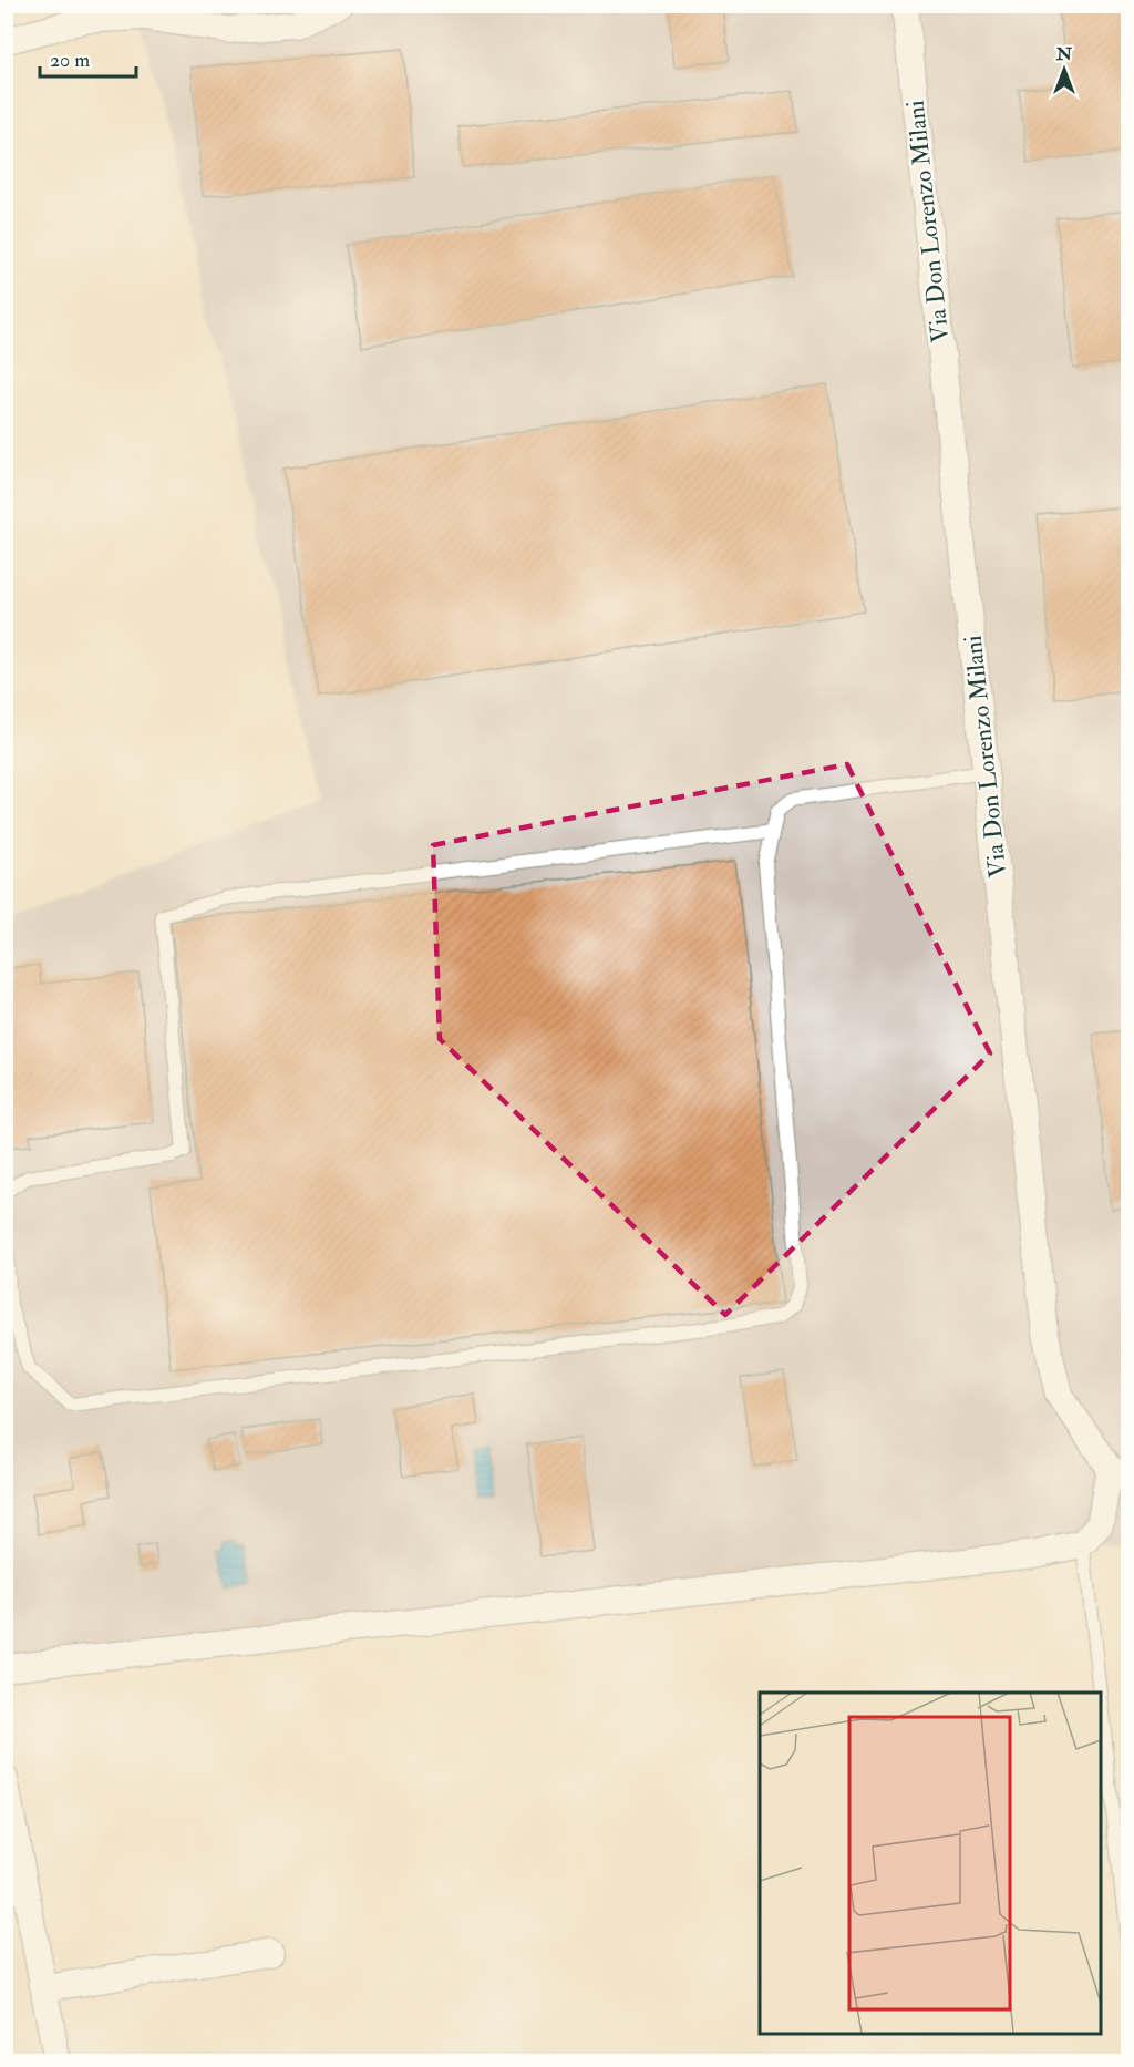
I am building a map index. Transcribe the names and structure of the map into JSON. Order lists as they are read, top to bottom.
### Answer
{
  "streets": {
    "street": ["Via Don Lorenzo Milani"]
  },
  "scale_bar": "20 m",
  "north": "top"
}
